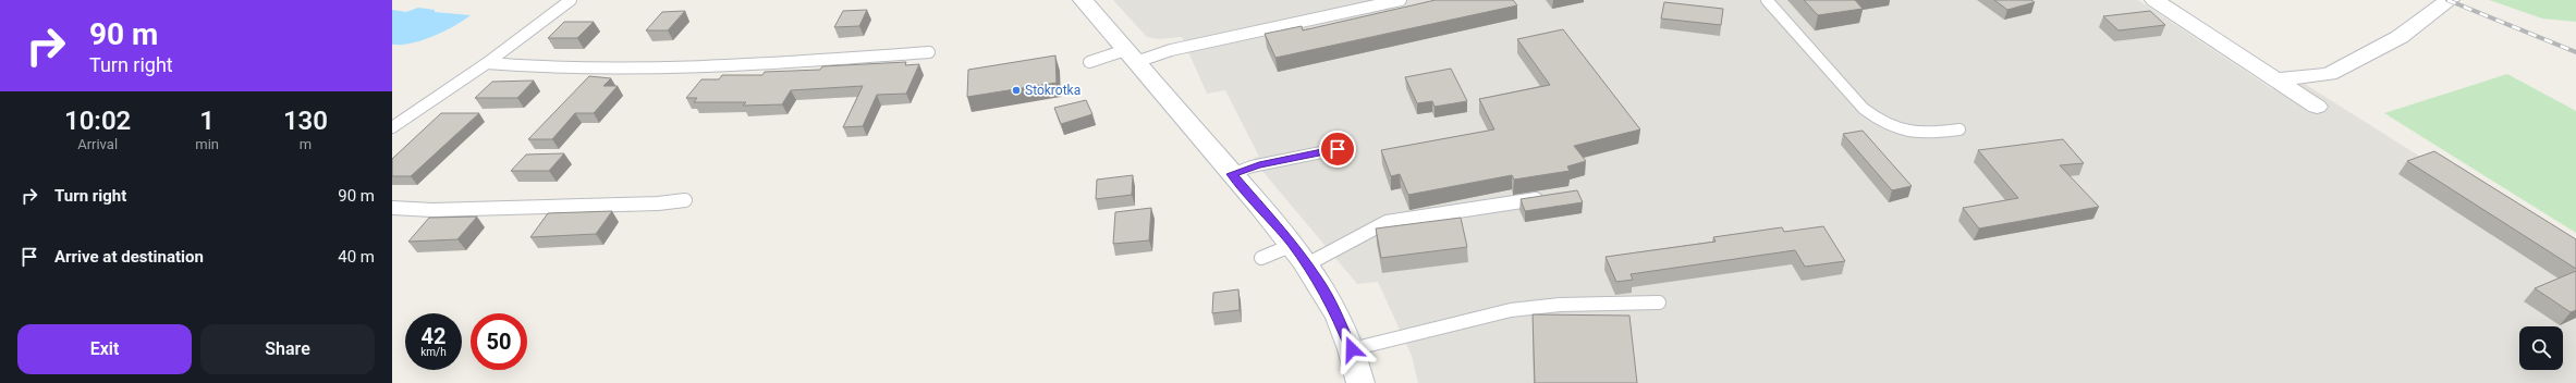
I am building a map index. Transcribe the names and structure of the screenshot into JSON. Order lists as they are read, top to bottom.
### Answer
{
  "places": ["Stokrotka"],
  "page": {
    "turn": ["90 m", "Turn right"],
    "eta": [
      "10:02",
      "Arrival",
      "1",
      "min",
      "130",
      "m"
    ],
    "list": [
      {
        "name": "Turn right",
        "value": "90 m"
      },
      {
        "name": "Arrive at destination",
        "value": "40 m"
      }
    ],
    "speed": "42 km/h",
    "limit": "50",
    "buttons": ["Exit", "Share"]
  }
}
